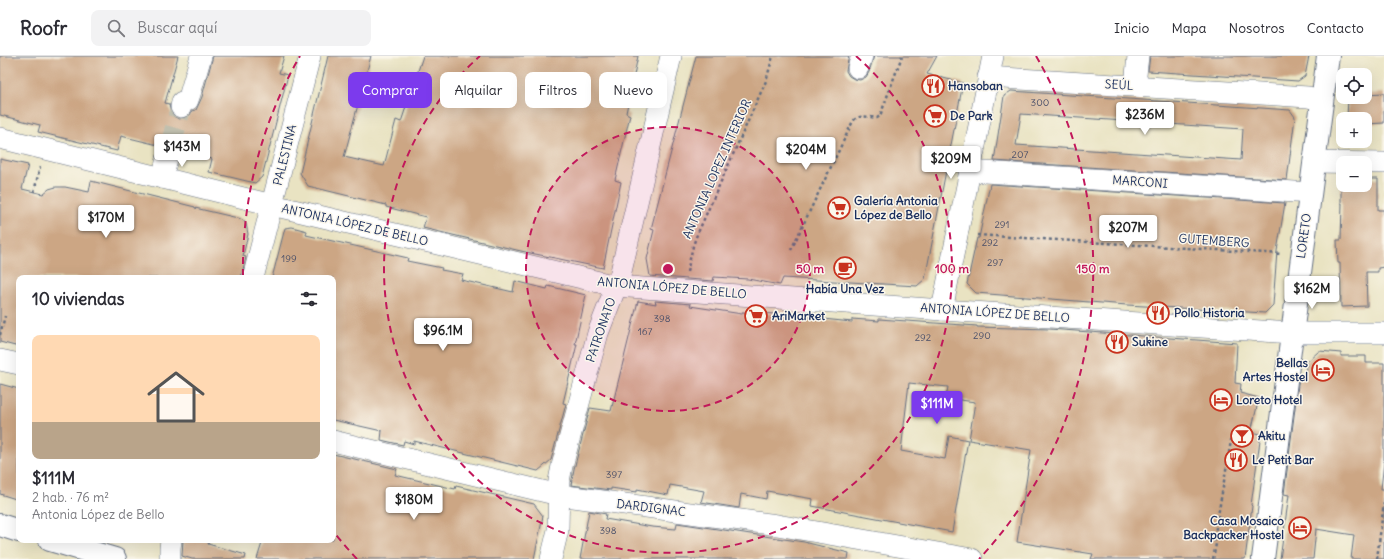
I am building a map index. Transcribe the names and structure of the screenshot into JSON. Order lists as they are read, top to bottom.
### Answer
{
  "streets": {
    "main road": ["LORETO"],
    "street": [
      "SEÚL",
      "PALESTINA",
      "MARCONI",
      "ANTONIA LÓPEZ DE BELLO",
      "PATRONATO",
      "DARDIGNAC"
    ],
    "path": ["ANTONIA LOPEZ INTERIOR", "GUTEMBERG"]
  },
  "crossings": [
    ["SEÚL", "LORETO"],
    ["PALESTINA", "ANTONIA LÓPEZ DE BELLO"],
    ["ANTONIA LOPEZ INTERIOR", "ANTONIA LÓPEZ DE BELLO"],
    ["MARCONI", "LORETO"],
    ["ANTONIA LÓPEZ DE BELLO", "LORETO"],
    ["ANTONIA LÓPEZ DE BELLO", "PATRONATO"],
    ["LORETO", "GUTEMBERG"],
    ["PATRONATO", "DARDIGNAC"]
  ],
  "places": {
    "restaurant": [
      "Hansoban",
      "Pollo Historia",
      "Sukine",
      "Le Petit Bar"
    ],
    "supermarket": ["De Park", "Galería Antonia López de Bello", "AriMarket"],
    "cafe": ["Había Una Vez"],
    "hotel": ["Bellas Artes Hostel", "Loreto Hotel", "Casa Mosaico Backpacker Hostel"],
    "bar": ["Akitu"]
  },
  "house_numbers": [
    "300",
    "207",
    "291",
    "292",
    "199",
    "297",
    "398",
    "167",
    "290",
    "292",
    "397",
    "398"
  ],
  "page": {
    "header": "Roofr",
    "search": "Buscar aquí",
    "nav": [
      "Inicio",
      "Mapa",
      "Nosotros",
      "Contacto"
    ],
    "map_buttons": ["+", "−"],
    "chip": [
      "Comprar",
      "Alquilar",
      "Filtros",
      "Nuevo"
    ],
    "price": [
      "$236M",
      "$143M",
      "$204M",
      "$209M",
      "$170M",
      "$207M",
      "$162M",
      "$96.1M",
      "$111M",
      "$180M"
    ],
    "heading": "10 viviendas",
    "list": [
      {
        "name": "$111M",
        "note": "2 hab. · 76 m² · Antonia López de Bello"
      }
    ]
  },
  "rings": ["50 m", "100 m", "150 m"]
}
